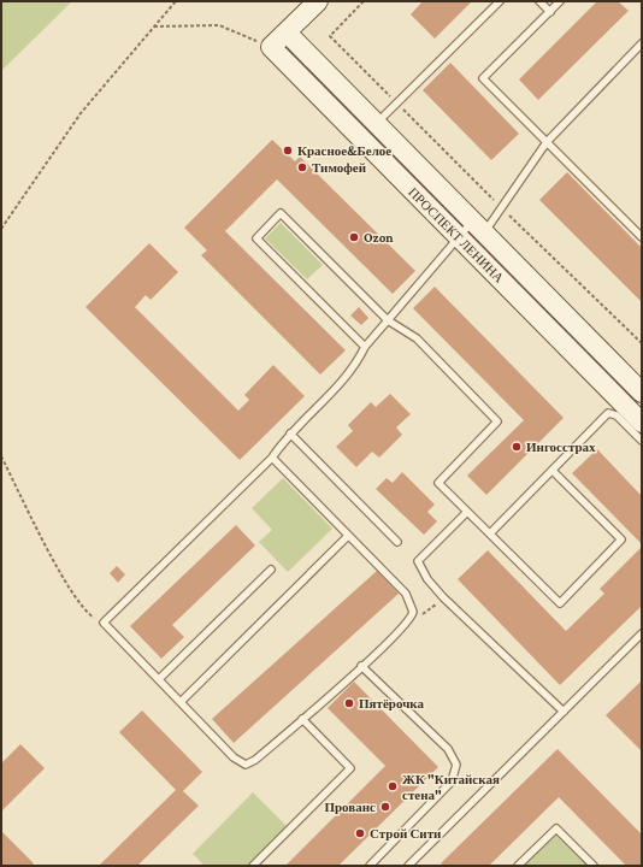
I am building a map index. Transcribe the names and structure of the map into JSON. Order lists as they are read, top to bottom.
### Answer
{
  "streets": {
    "main road": ["ПРОСПЕКТ ЛЕНИНА"]
  },
  "places": [
    "Красное&Белое",
    "Тимофей",
    "Ozon",
    "Ингосстрах",
    "Пятёрочка",
    "ЖК \"Китайская стена\"",
    "Прованс",
    "Строй Сити"
  ]
}
